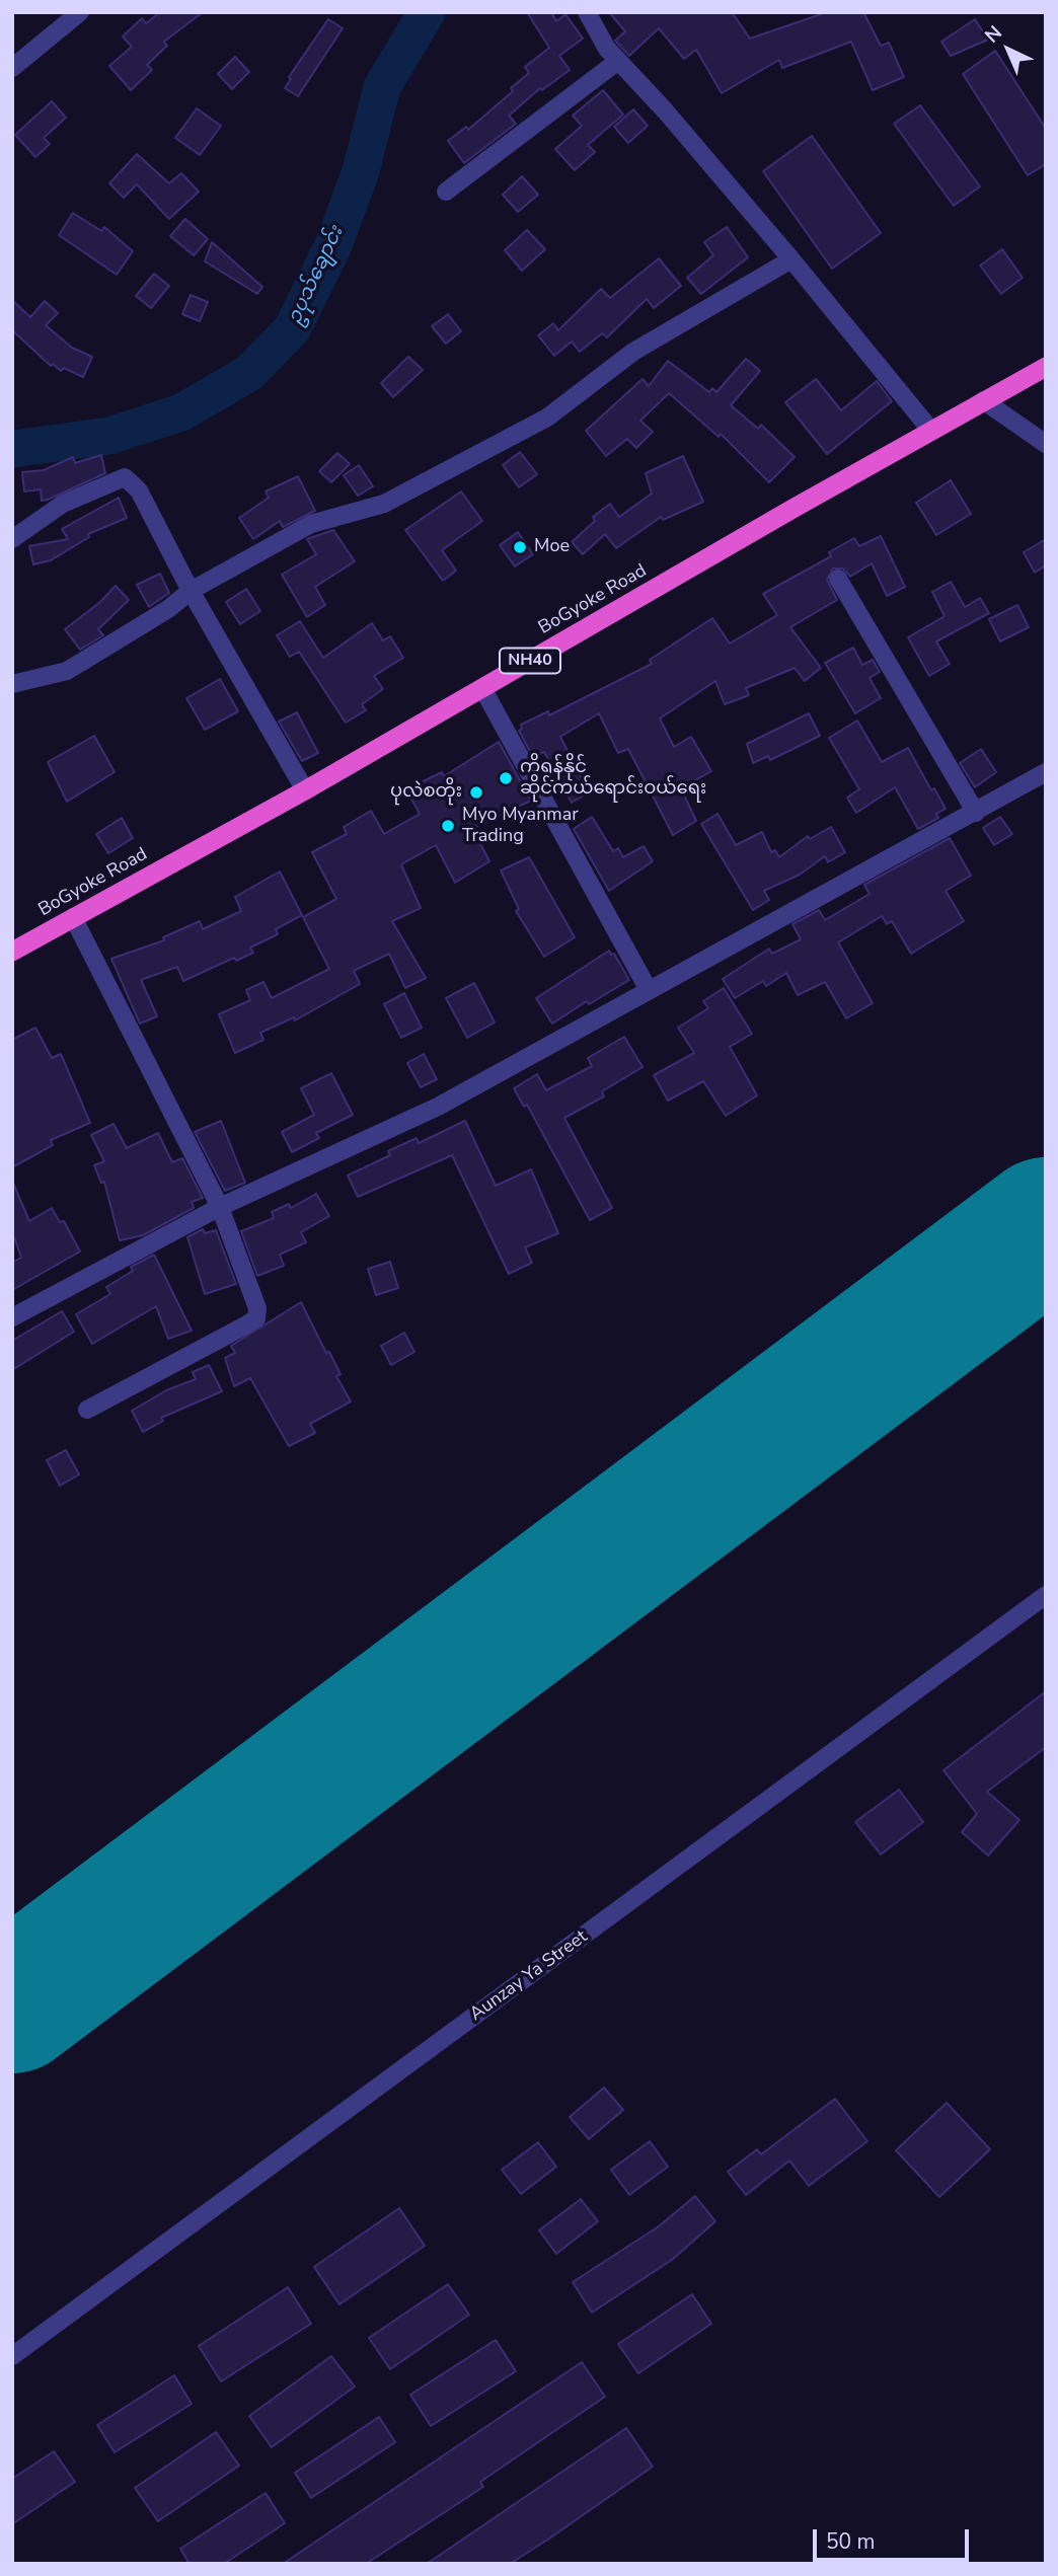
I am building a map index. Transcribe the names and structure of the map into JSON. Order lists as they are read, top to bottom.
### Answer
{
  "streets": {
    "highway": ["BoGyoke Road", "NH40"],
    "street": ["Aunzay Ya Street"]
  },
  "water": ["ဥပုသ်ချောင်း"],
  "places": [
    "Moe",
    "ကိုရန်နိုင် ဆိုင်ကယ်ရောင်းဝယ်ရေး",
    "ပုလဲစတိုး",
    "Myo Myanmar Trading"
  ],
  "scale_bar": "50 m",
  "north": "top left"
}
